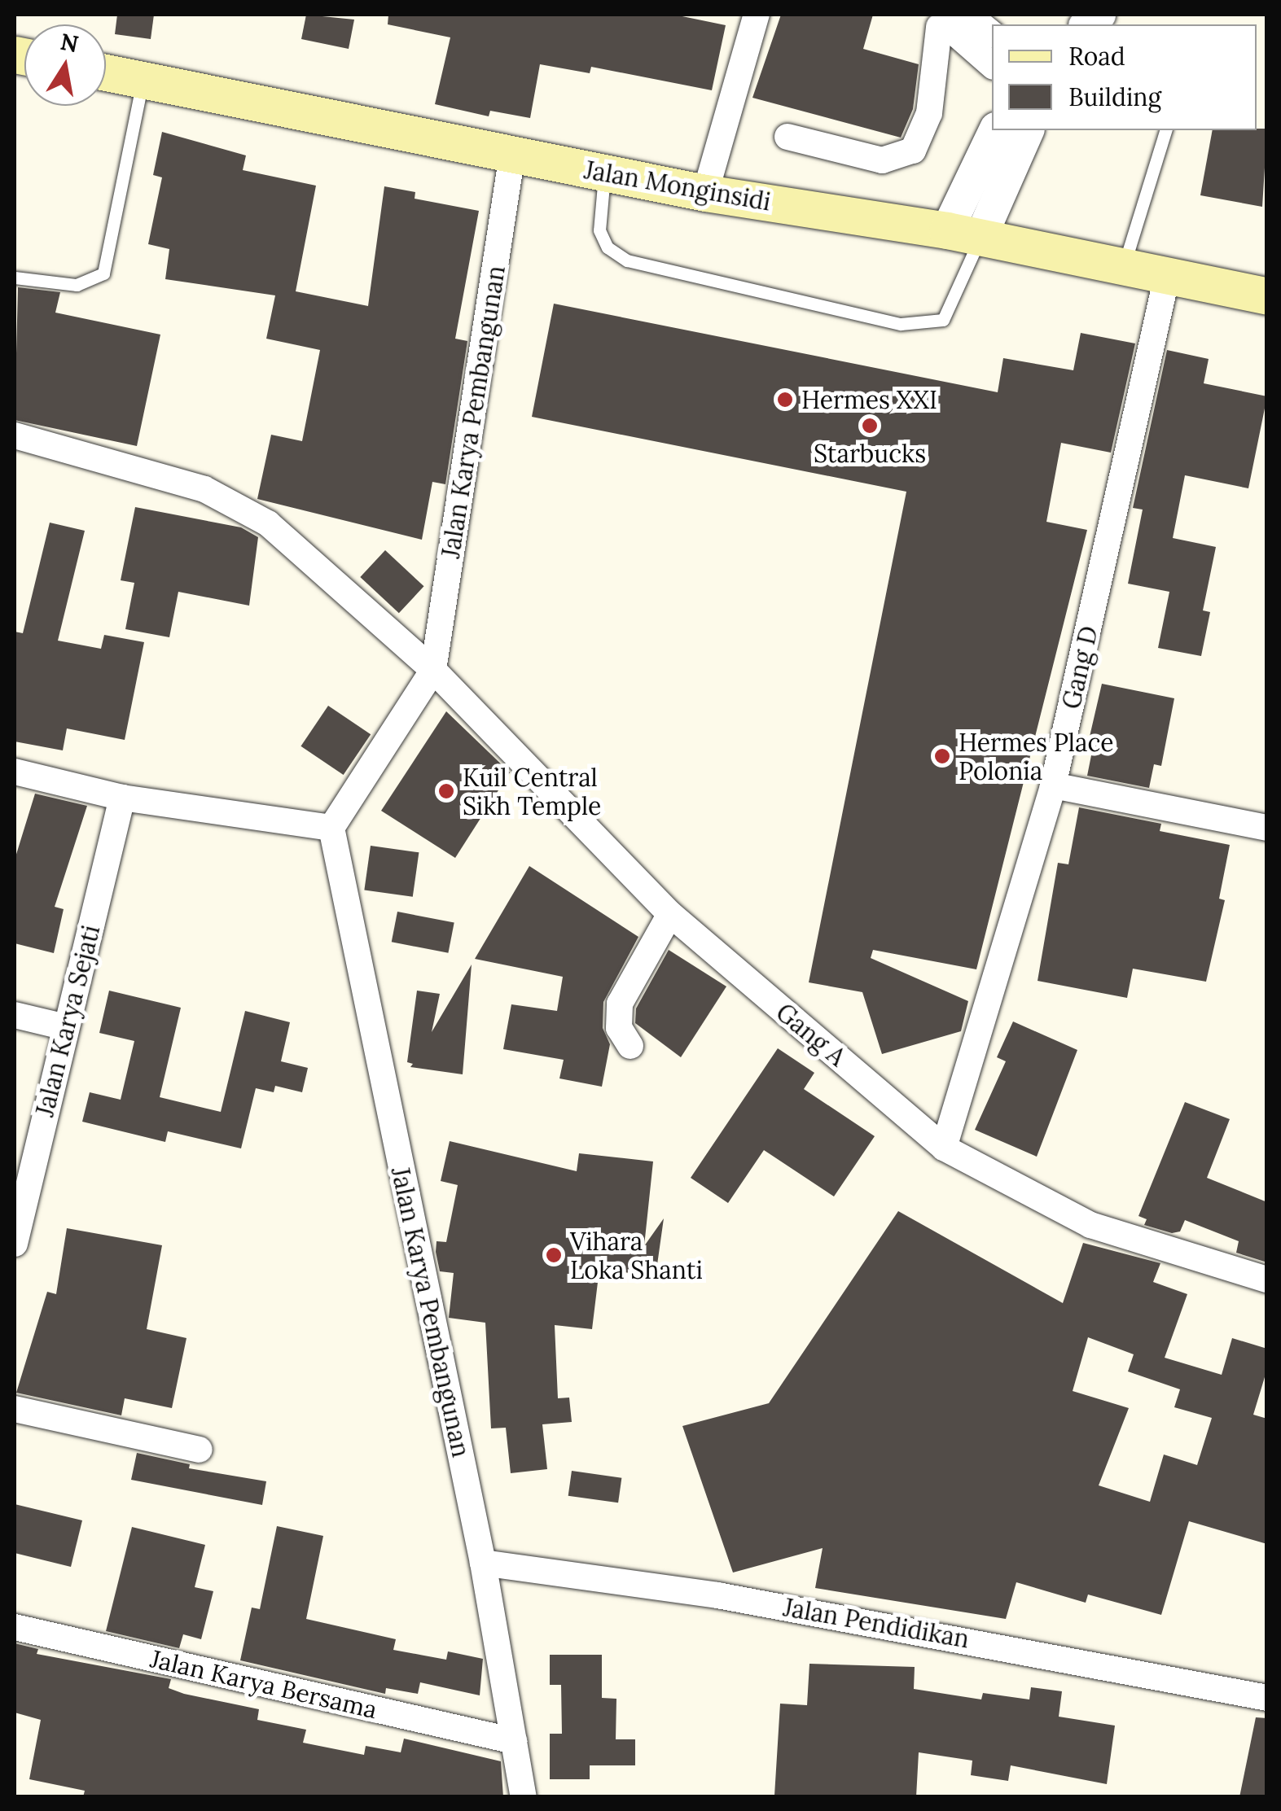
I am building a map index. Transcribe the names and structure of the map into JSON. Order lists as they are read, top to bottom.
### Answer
{
  "streets": {
    "main road": ["Jalan Monginsidi"],
    "street": [
      "Jalan Karya Pembangunan",
      "Gang D",
      "Jalan Karya Sejati",
      "Gang A",
      "Jalan Pendidikan",
      "Jalan Karya Bersama"
    ]
  },
  "crossings": [
    ["Jalan Monginsidi", "Jalan Karya Pembangunan"],
    ["Jalan Monginsidi", "Gang D"],
    ["Jalan Karya Pembangunan", "Gang A"],
    ["Jalan Karya Pembangunan", "Jalan Pendidikan"],
    ["Jalan Karya Pembangunan", "Jalan Karya Bersama"],
    ["Gang D", "Gang A"]
  ],
  "places": [
    "Hermes XXI",
    "Starbucks",
    "Hermes Place Polonia",
    "Kuil Central Sikh Temple",
    "Vihara Loka Shanti"
  ],
  "legend": ["Road", "Building"],
  "north": "top"
}
